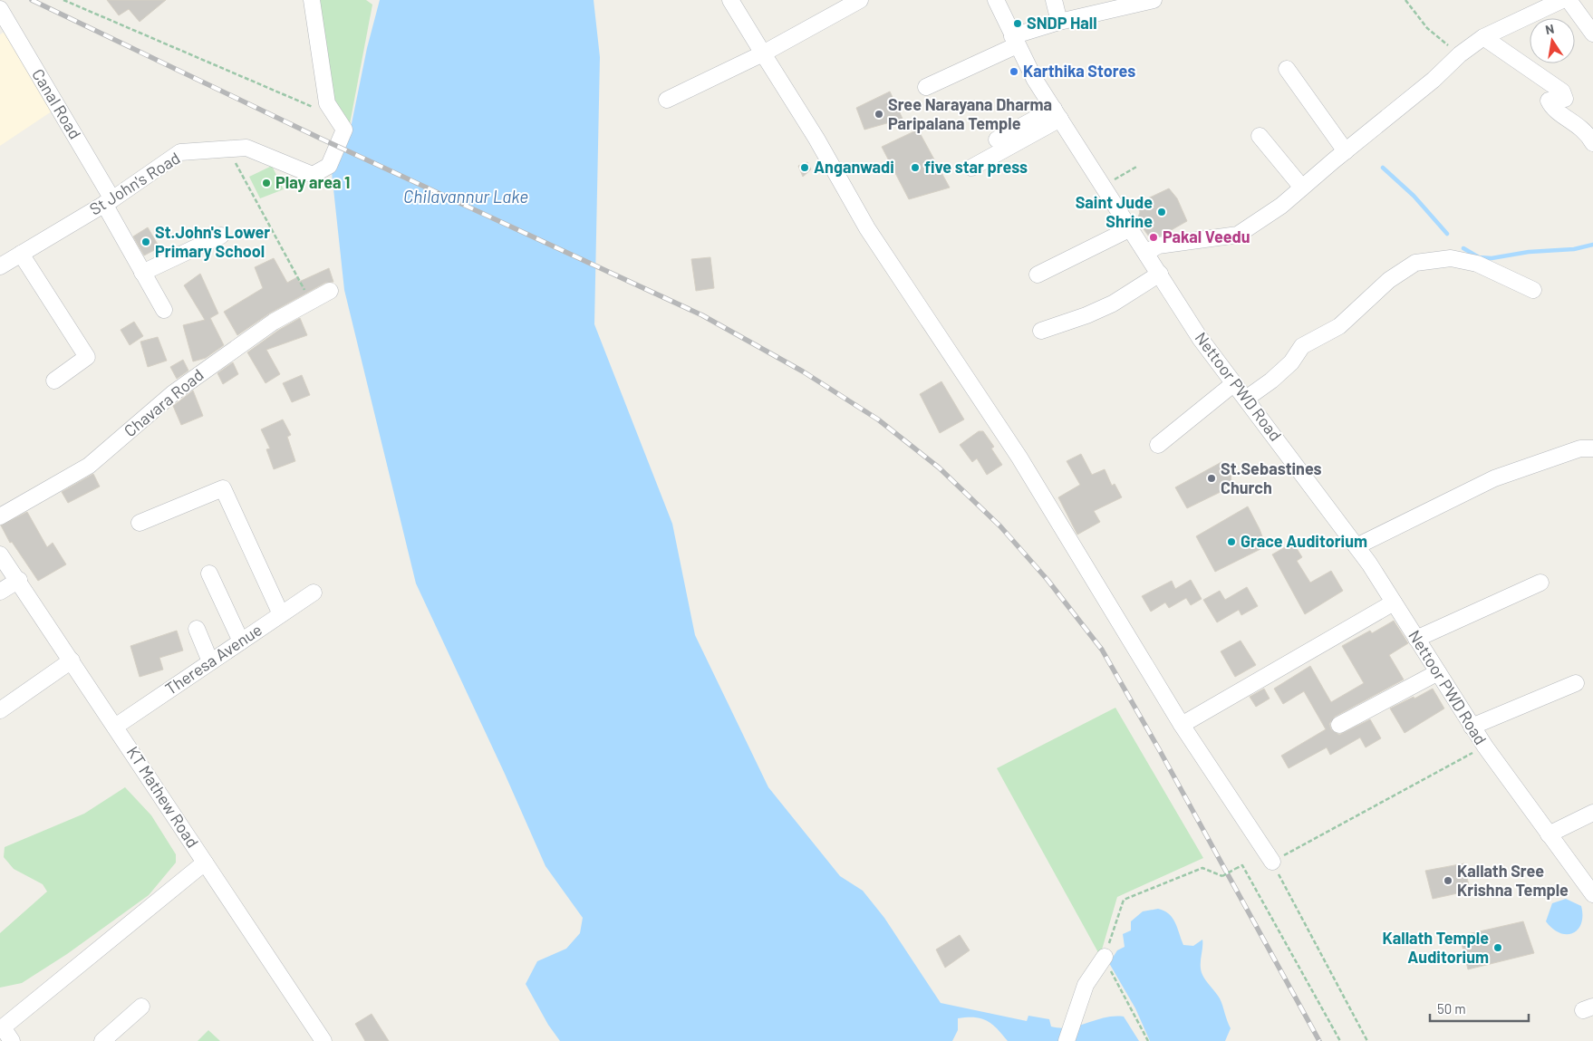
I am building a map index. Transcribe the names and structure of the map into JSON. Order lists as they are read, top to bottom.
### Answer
{
  "streets": {
    "street": [
      "Canal Road",
      "St John's Road",
      "Nettoor PWD Road",
      "Chavara Road",
      "Theresa Avenue",
      "KT Mathew Road"
    ]
  },
  "crossings": [
    ["Canal Road", "St John's Road"],
    ["Theresa Avenue", "KT Mathew Road"]
  ],
  "water": ["Chilavannur Lake"],
  "places": [
    "SNDP Hall",
    "Karthika Stores",
    "Sree Narayana Dharma Paripalana Temple",
    "Anganwadi",
    "five star press",
    "Play area 1",
    "Saint Jude Shrine",
    "Pakal Veedu",
    "St.John's Lower Primary School",
    "St.Sebastines Church",
    "Grace Auditorium",
    "Kallath Sree Krishna Temple",
    "Kallath Temple Auditorium"
  ],
  "scale_bar": "50 m",
  "north": "top"
}
